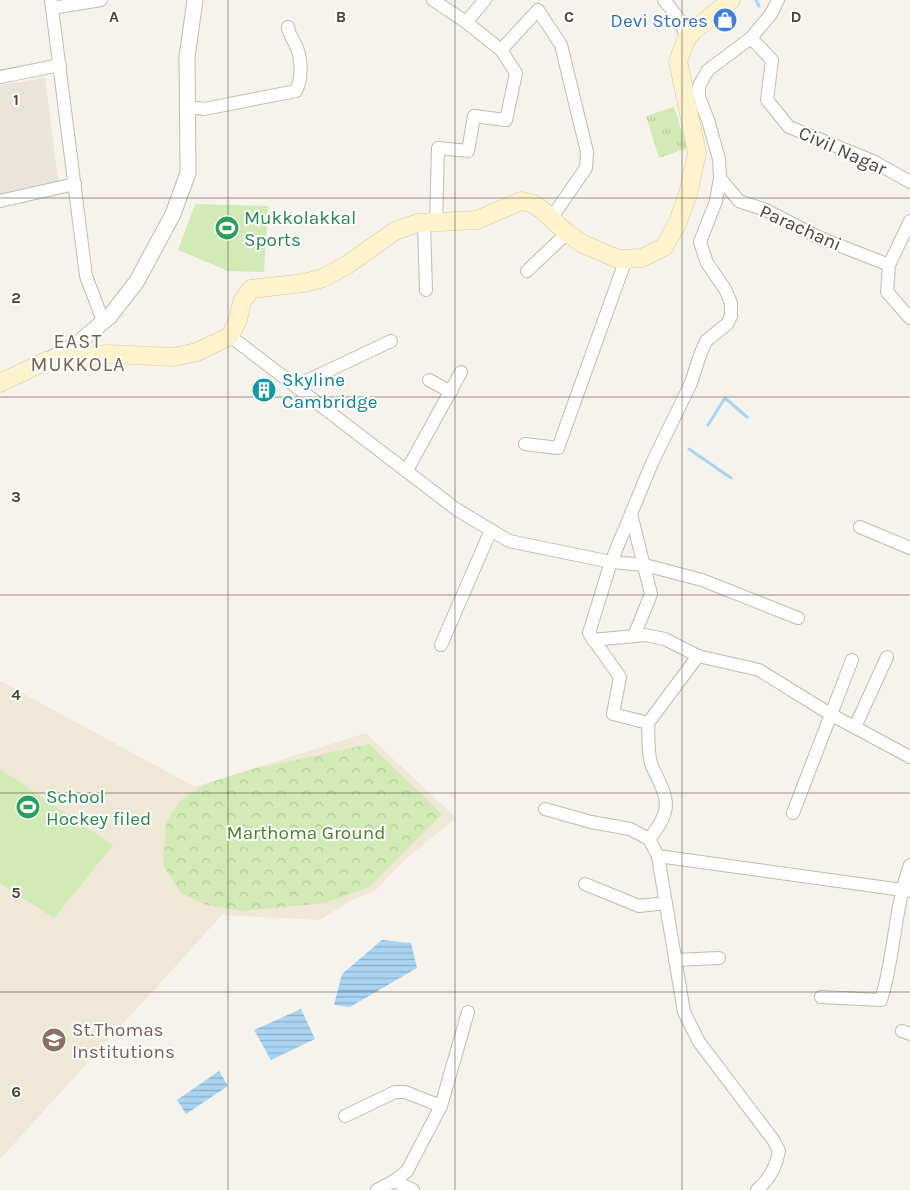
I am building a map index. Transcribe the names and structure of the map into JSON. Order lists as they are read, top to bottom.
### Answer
{
  "streets": {
    "street": ["Civil Nagar", "Parachani"]
  },
  "districts": ["EAST MUKKOLA"],
  "parks": ["Marthoma Ground"],
  "places": {
    "shop": ["Devi Stores"],
    "sports": ["Mukkolakkal Sports", "School Hockey filed"],
    "building": ["Skyline Cambridge"],
    "school or university": ["St.Thomas Institutions"]
  },
  "grid": {
    "columns": [
      "A",
      "B",
      "C",
      "D"
    ],
    "rows": [
      "1",
      "2",
      "3",
      "4",
      "5",
      "6"
    ]
  }
}
